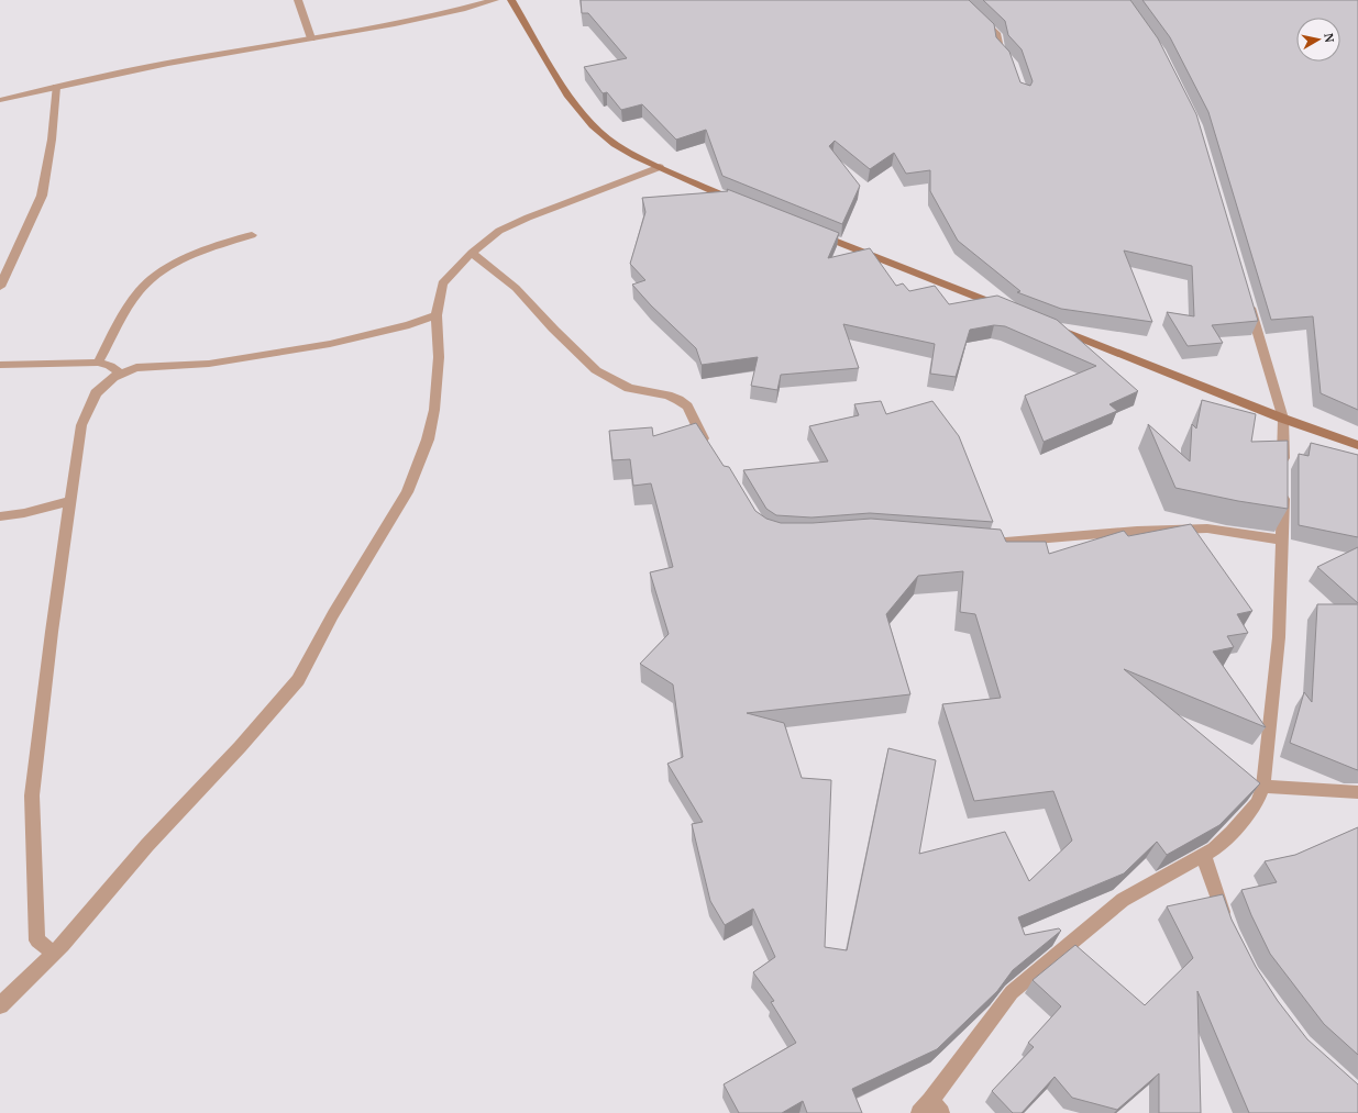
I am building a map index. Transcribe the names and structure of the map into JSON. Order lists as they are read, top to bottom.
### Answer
{
  "north": "right"
}
